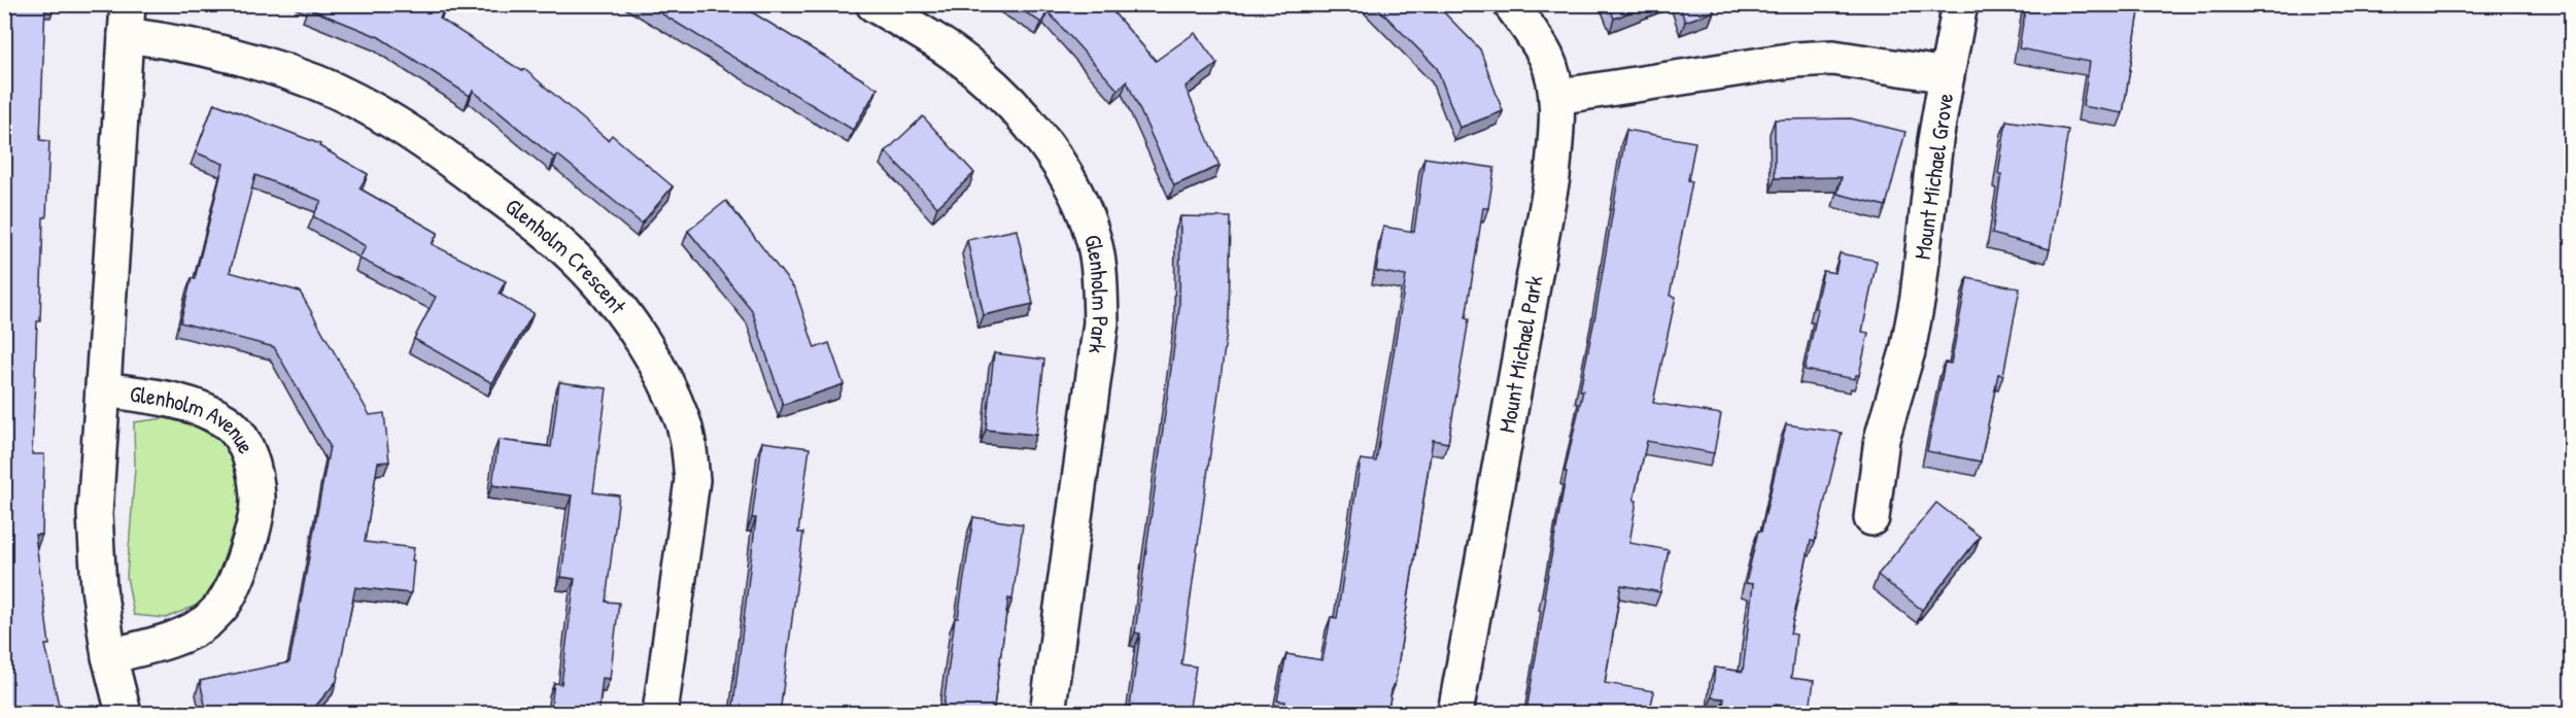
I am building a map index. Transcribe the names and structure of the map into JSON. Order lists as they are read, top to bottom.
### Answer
{
  "streets": {
    "street": [
      "Mount Michael Grove",
      "Glenholm Crescent",
      "Glenholm Park",
      "Mount Michael Park",
      "Glenholm Avenue"
    ]
  },
  "crossings": [
    ["Mount Michael Grove", "Mount Michael Park"],
    ["Glenholm Crescent", "Glenholm Avenue"]
  ]
}
